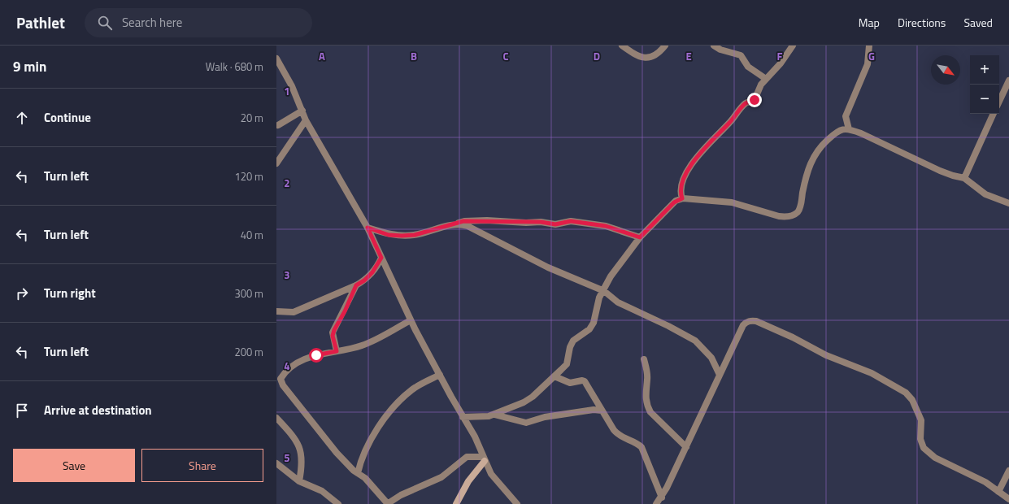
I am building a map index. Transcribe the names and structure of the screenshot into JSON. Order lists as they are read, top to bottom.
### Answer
{
  "north": "bottom right",
  "page": {
    "header": "Pathlet",
    "search": "Search here",
    "nav": ["Map", "Directions", "Saved"],
    "heading": ["9 min", "Walk · 680 m"],
    "map_buttons": ["+", "−"],
    "list": [
      ["Continue", "20 m"],
      ["Turn left", "120 m"],
      ["Turn left", "40 m"],
      ["Turn right", "300 m"],
      ["Turn left", "200 m"],
      "Arrive at destination"
    ],
    "buttons": ["Save", "Share"]
  },
  "grid": {
    "columns": [
      "A",
      "B",
      "C",
      "D",
      "E",
      "F",
      "G"
    ],
    "rows": [
      "1",
      "2",
      "3",
      "4",
      "5"
    ]
  }
}
